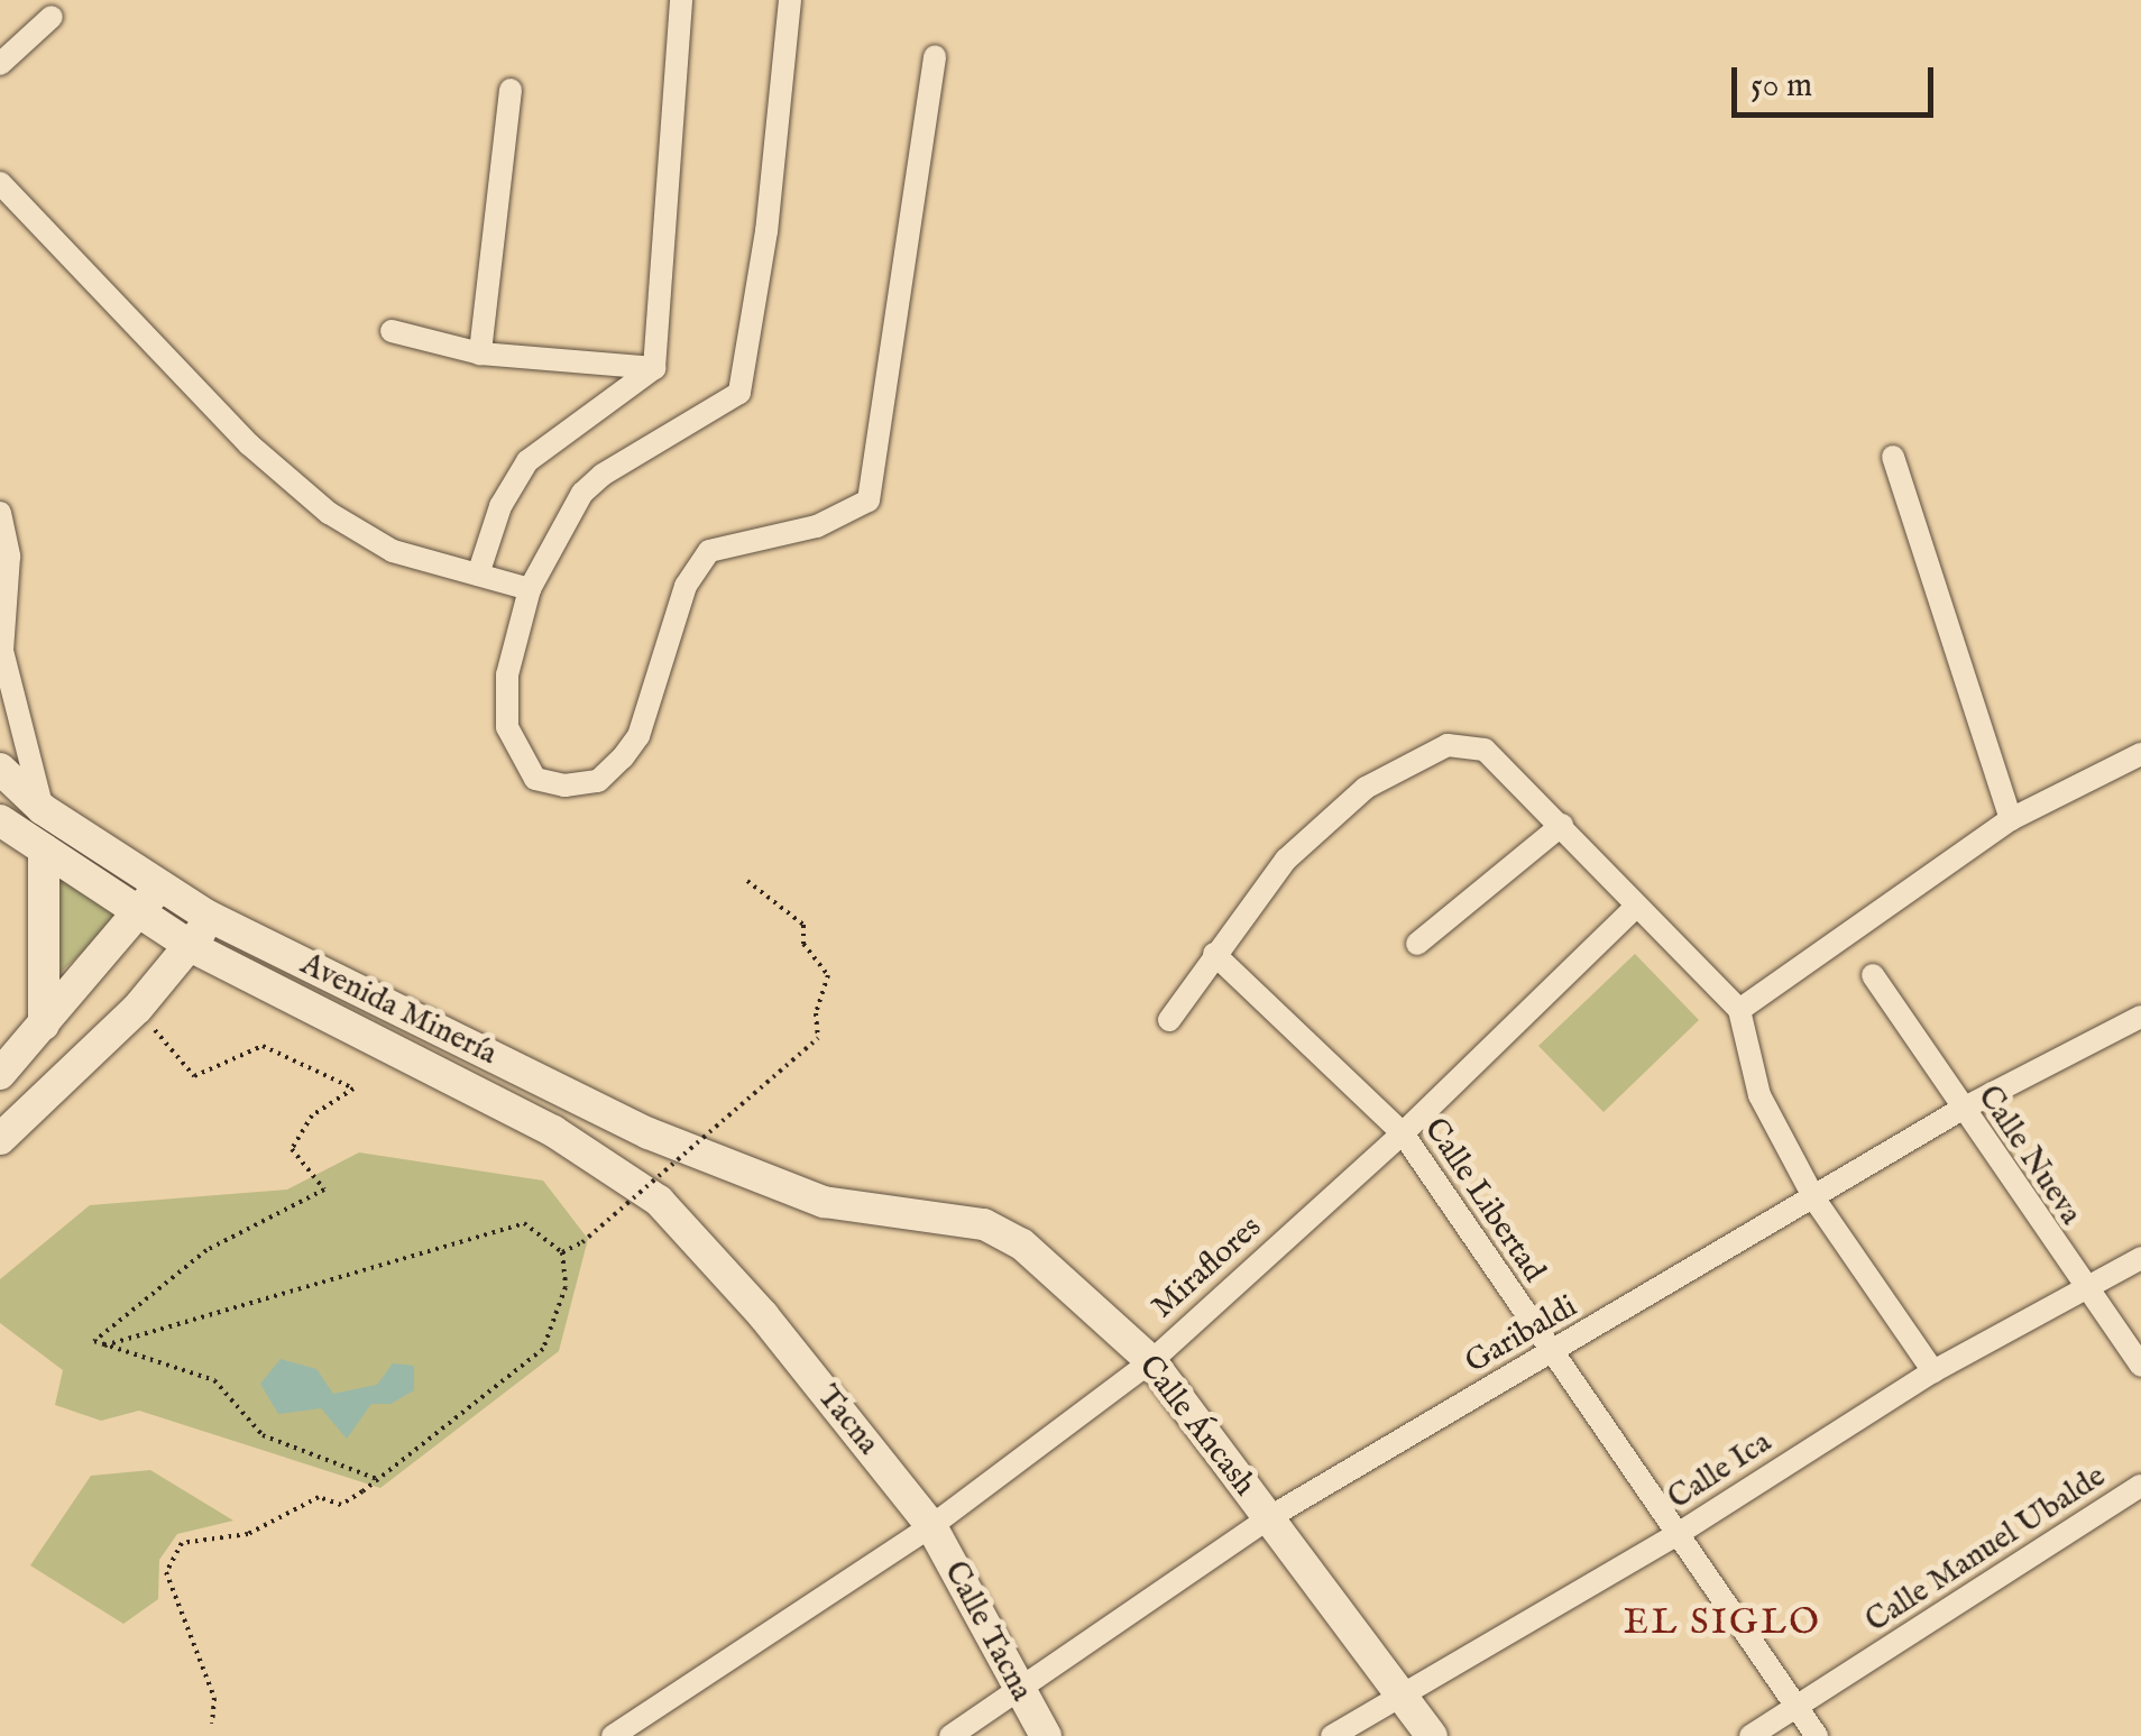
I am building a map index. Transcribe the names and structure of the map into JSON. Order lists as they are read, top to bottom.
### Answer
{
  "streets": {
    "main road": [
      "Avenida Minería",
      "Tacna",
      "Calle Áncash",
      "Calle Tacna"
    ],
    "street": [
      "Calle Nueva",
      "Calle Libertad",
      "Miraflores",
      "Garibaldi",
      "Calle Ica",
      "Calle Manuel Ubalde"
    ]
  },
  "crossings": [
    ["Avenida Minería", "Tacna"],
    ["Avenida Minería", "Calle Áncash"],
    ["Calle Nueva", "Garibaldi"],
    ["Calle Nueva", "Calle Ica"],
    ["Calle Libertad", "Miraflores"],
    ["Calle Libertad", "Garibaldi"],
    ["Calle Libertad", "Calle Ica"],
    ["Calle Libertad", "Calle Manuel Ubalde"],
    ["Miraflores", "Tacna"],
    ["Miraflores", "Calle Áncash"],
    ["Miraflores", "Calle Tacna"],
    ["Garibaldi", "Calle Áncash"],
    ["Garibaldi", "Calle Tacna"],
    ["Tacna", "Calle Tacna"],
    ["Calle Áncash", "Calle Ica"]
  ],
  "districts": ["EL SIGLO"],
  "scale_bar": "50 m"
}
